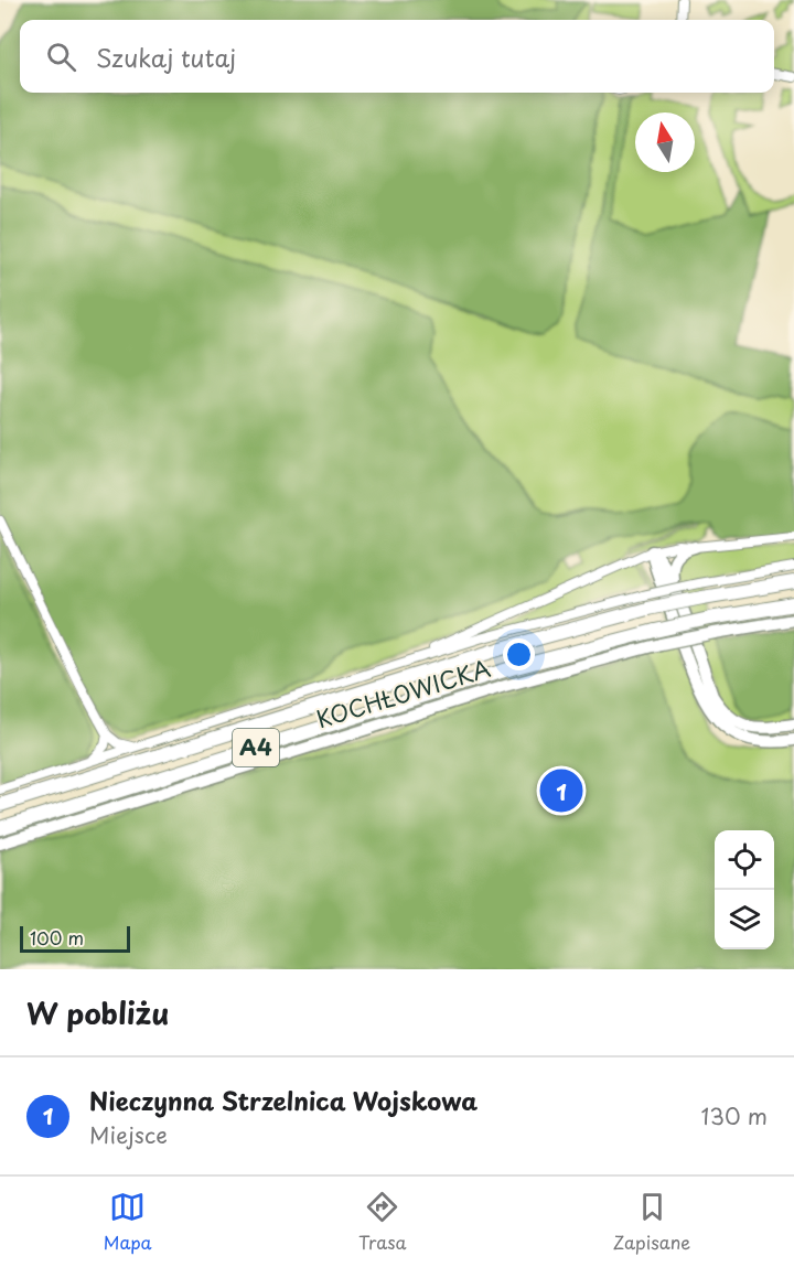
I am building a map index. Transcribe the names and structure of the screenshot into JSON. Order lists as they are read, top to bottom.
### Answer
{
  "streets": {
    "highway": ["A4"],
    "main road": ["KOCHŁOWICKA"]
  },
  "crossings": [
    ["KOCHŁOWICKA", "A4"]
  ],
  "scale_bar": "100 m",
  "north": "top",
  "page": {
    "search": "Szukaj tutaj",
    "pins": "1",
    "scale": "100 m",
    "heading": "W pobliżu",
    "list": [
      {
        "mark": "1",
        "name": "Nieczynna Strzelnica Wojskowa",
        "note": "Miejsce",
        "value": "130 m"
      }
    ],
    "nav": ["Mapa", "Trasa", "Zapisane"]
  }
}
